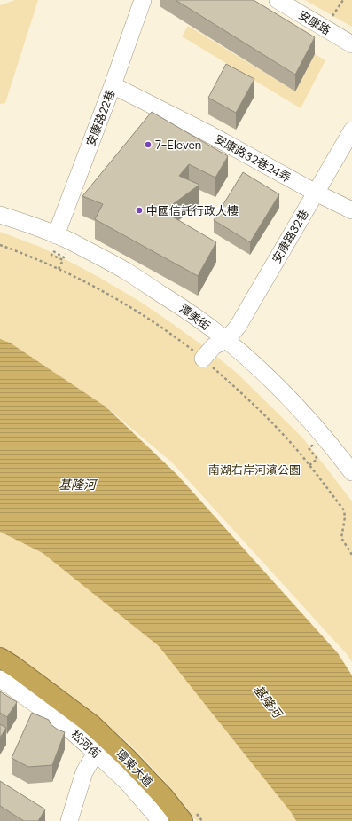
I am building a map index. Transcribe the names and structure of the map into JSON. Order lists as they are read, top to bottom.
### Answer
{
  "streets": {
    "highway": ["環東大道"],
    "street": [
      "安康路",
      "安康路22巷",
      "安康路32巷24弄",
      "安康路32巷",
      "潭美街",
      "松河街"
    ]
  },
  "crossings": [
    ["安康路22巷", "安康路32巷24弄"],
    ["安康路22巷", "潭美街"],
    ["安康路32巷24弄", "安康路32巷"],
    ["安康路32巷", "潭美街"]
  ],
  "water": ["基隆河"],
  "parks": ["南湖右岸河濱公園"],
  "places": ["7-Eleven", "中國信託行政大樓"]
}
